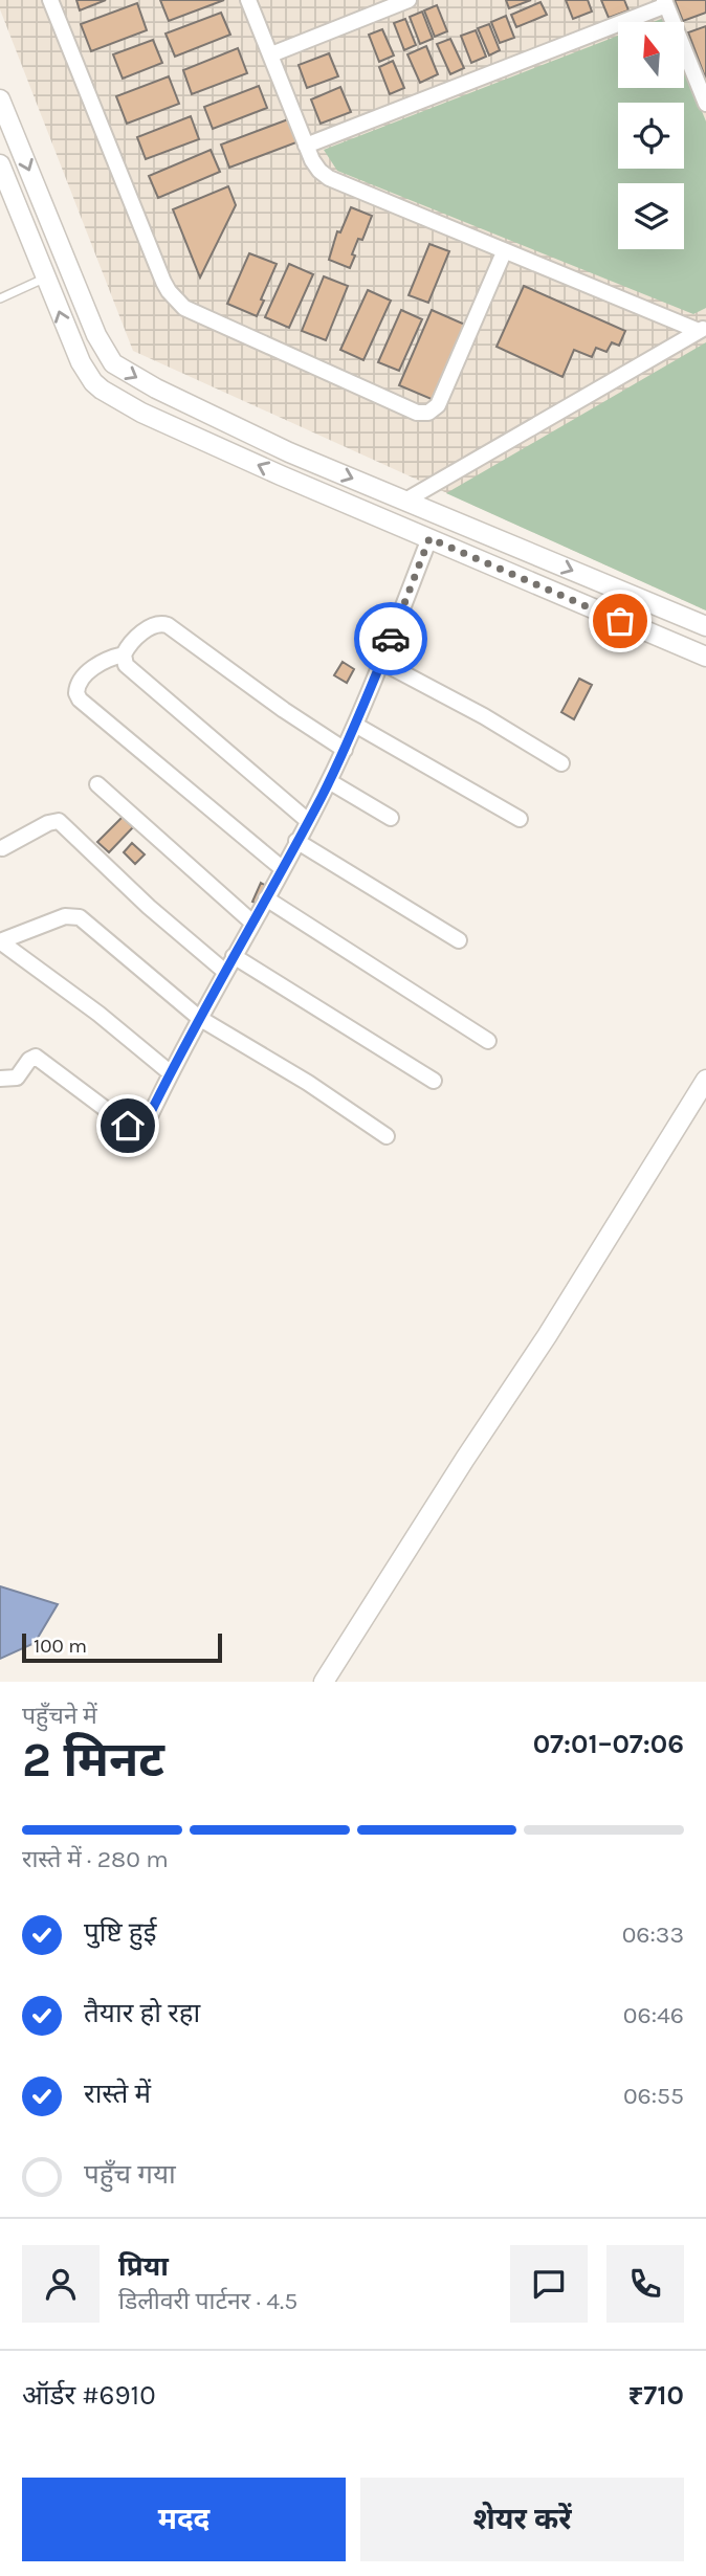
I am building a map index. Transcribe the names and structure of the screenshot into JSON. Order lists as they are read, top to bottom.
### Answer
{
  "scale_bar": "100 m",
  "north": "top",
  "page": {
    "scale": "100 m",
    "heading": ["2 मिनट", "पहुँचने में", "07:01–07:06"],
    "panel": [
      "प्रिया",
      "डिलीवरी पार्टनर · 4.5",
      "ऑर्डर #6910",
      "₹710"
    ],
    "bar": "रास्ते में · 280 m",
    "list": [
      ["पुष्टि हुई", "06:33"],
      ["तैयार हो रहा", "06:46"],
      ["रास्ते में", "06:55"],
      "पहुँच गया"
    ],
    "buttons": ["मदद", "शेयर करें"]
  }
}
